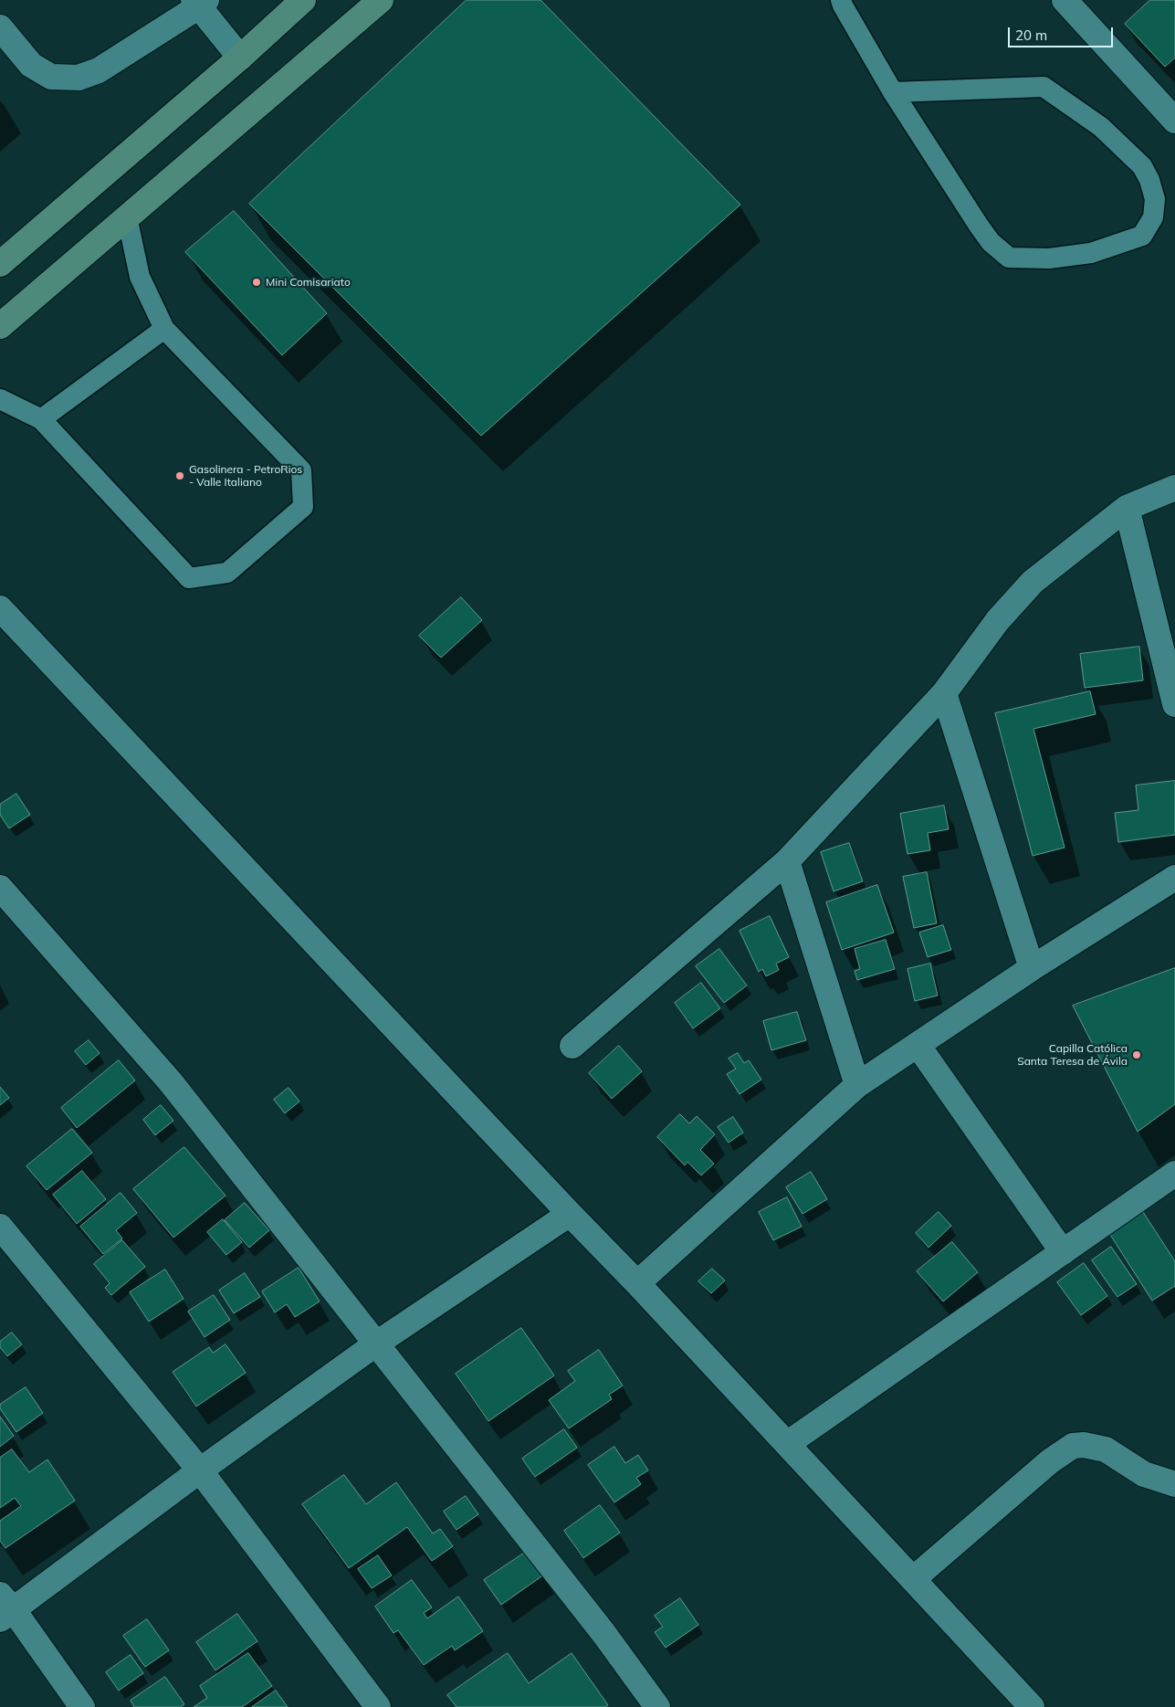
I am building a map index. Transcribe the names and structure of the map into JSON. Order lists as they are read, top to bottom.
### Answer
{
  "places": ["Mini Comisariato", "Gasolinera - PetroRios - Valle Italiano", "Capilla Católica Santa Teresa de Ávila"],
  "scale_bar": "20 m"
}
